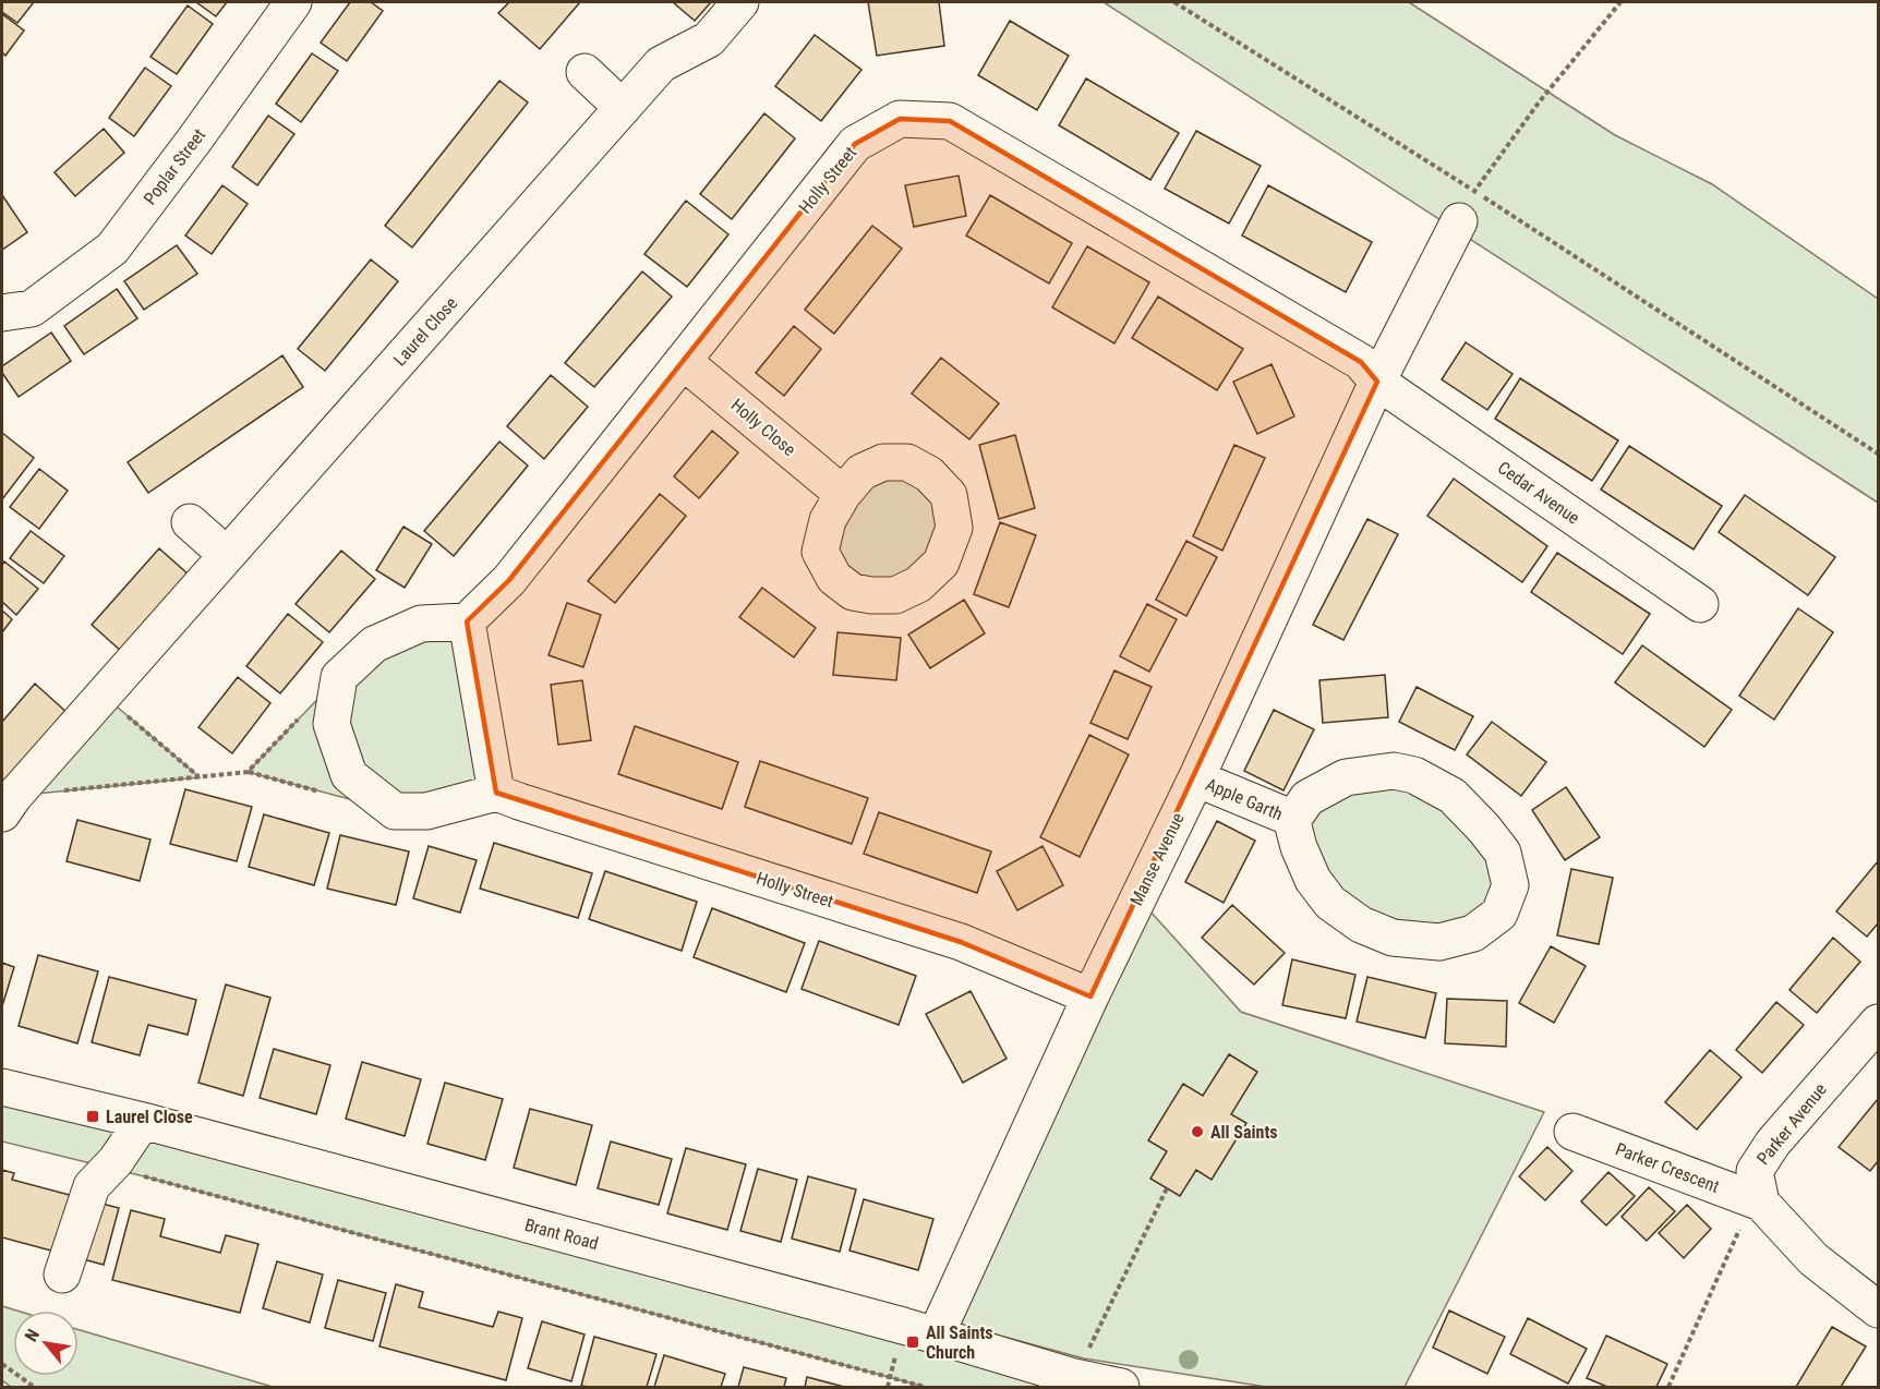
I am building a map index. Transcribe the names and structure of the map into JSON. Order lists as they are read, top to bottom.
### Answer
{
  "streets": {
    "street": [
      "Poplar Street",
      "Holly Street",
      "Laurel Close",
      "Holly Close",
      "Cedar Avenue",
      "Apple Garth",
      "Manse Avenue",
      "Parker Avenue",
      "Parker Crescent",
      "Brant Road"
    ]
  },
  "crossings": [
    ["Holly Street", "Holly Close"],
    ["Holly Street", "Cedar Avenue"],
    ["Holly Street", "Manse Avenue"],
    ["Cedar Avenue", "Manse Avenue"],
    ["Apple Garth", "Manse Avenue"],
    ["Manse Avenue", "Brant Road"],
    ["Parker Avenue", "Parker Crescent"]
  ],
  "places": {
    "transit": ["Laurel Close", "All Saints Church"],
    "other": ["All Saints"]
  },
  "north": "top left"
}
